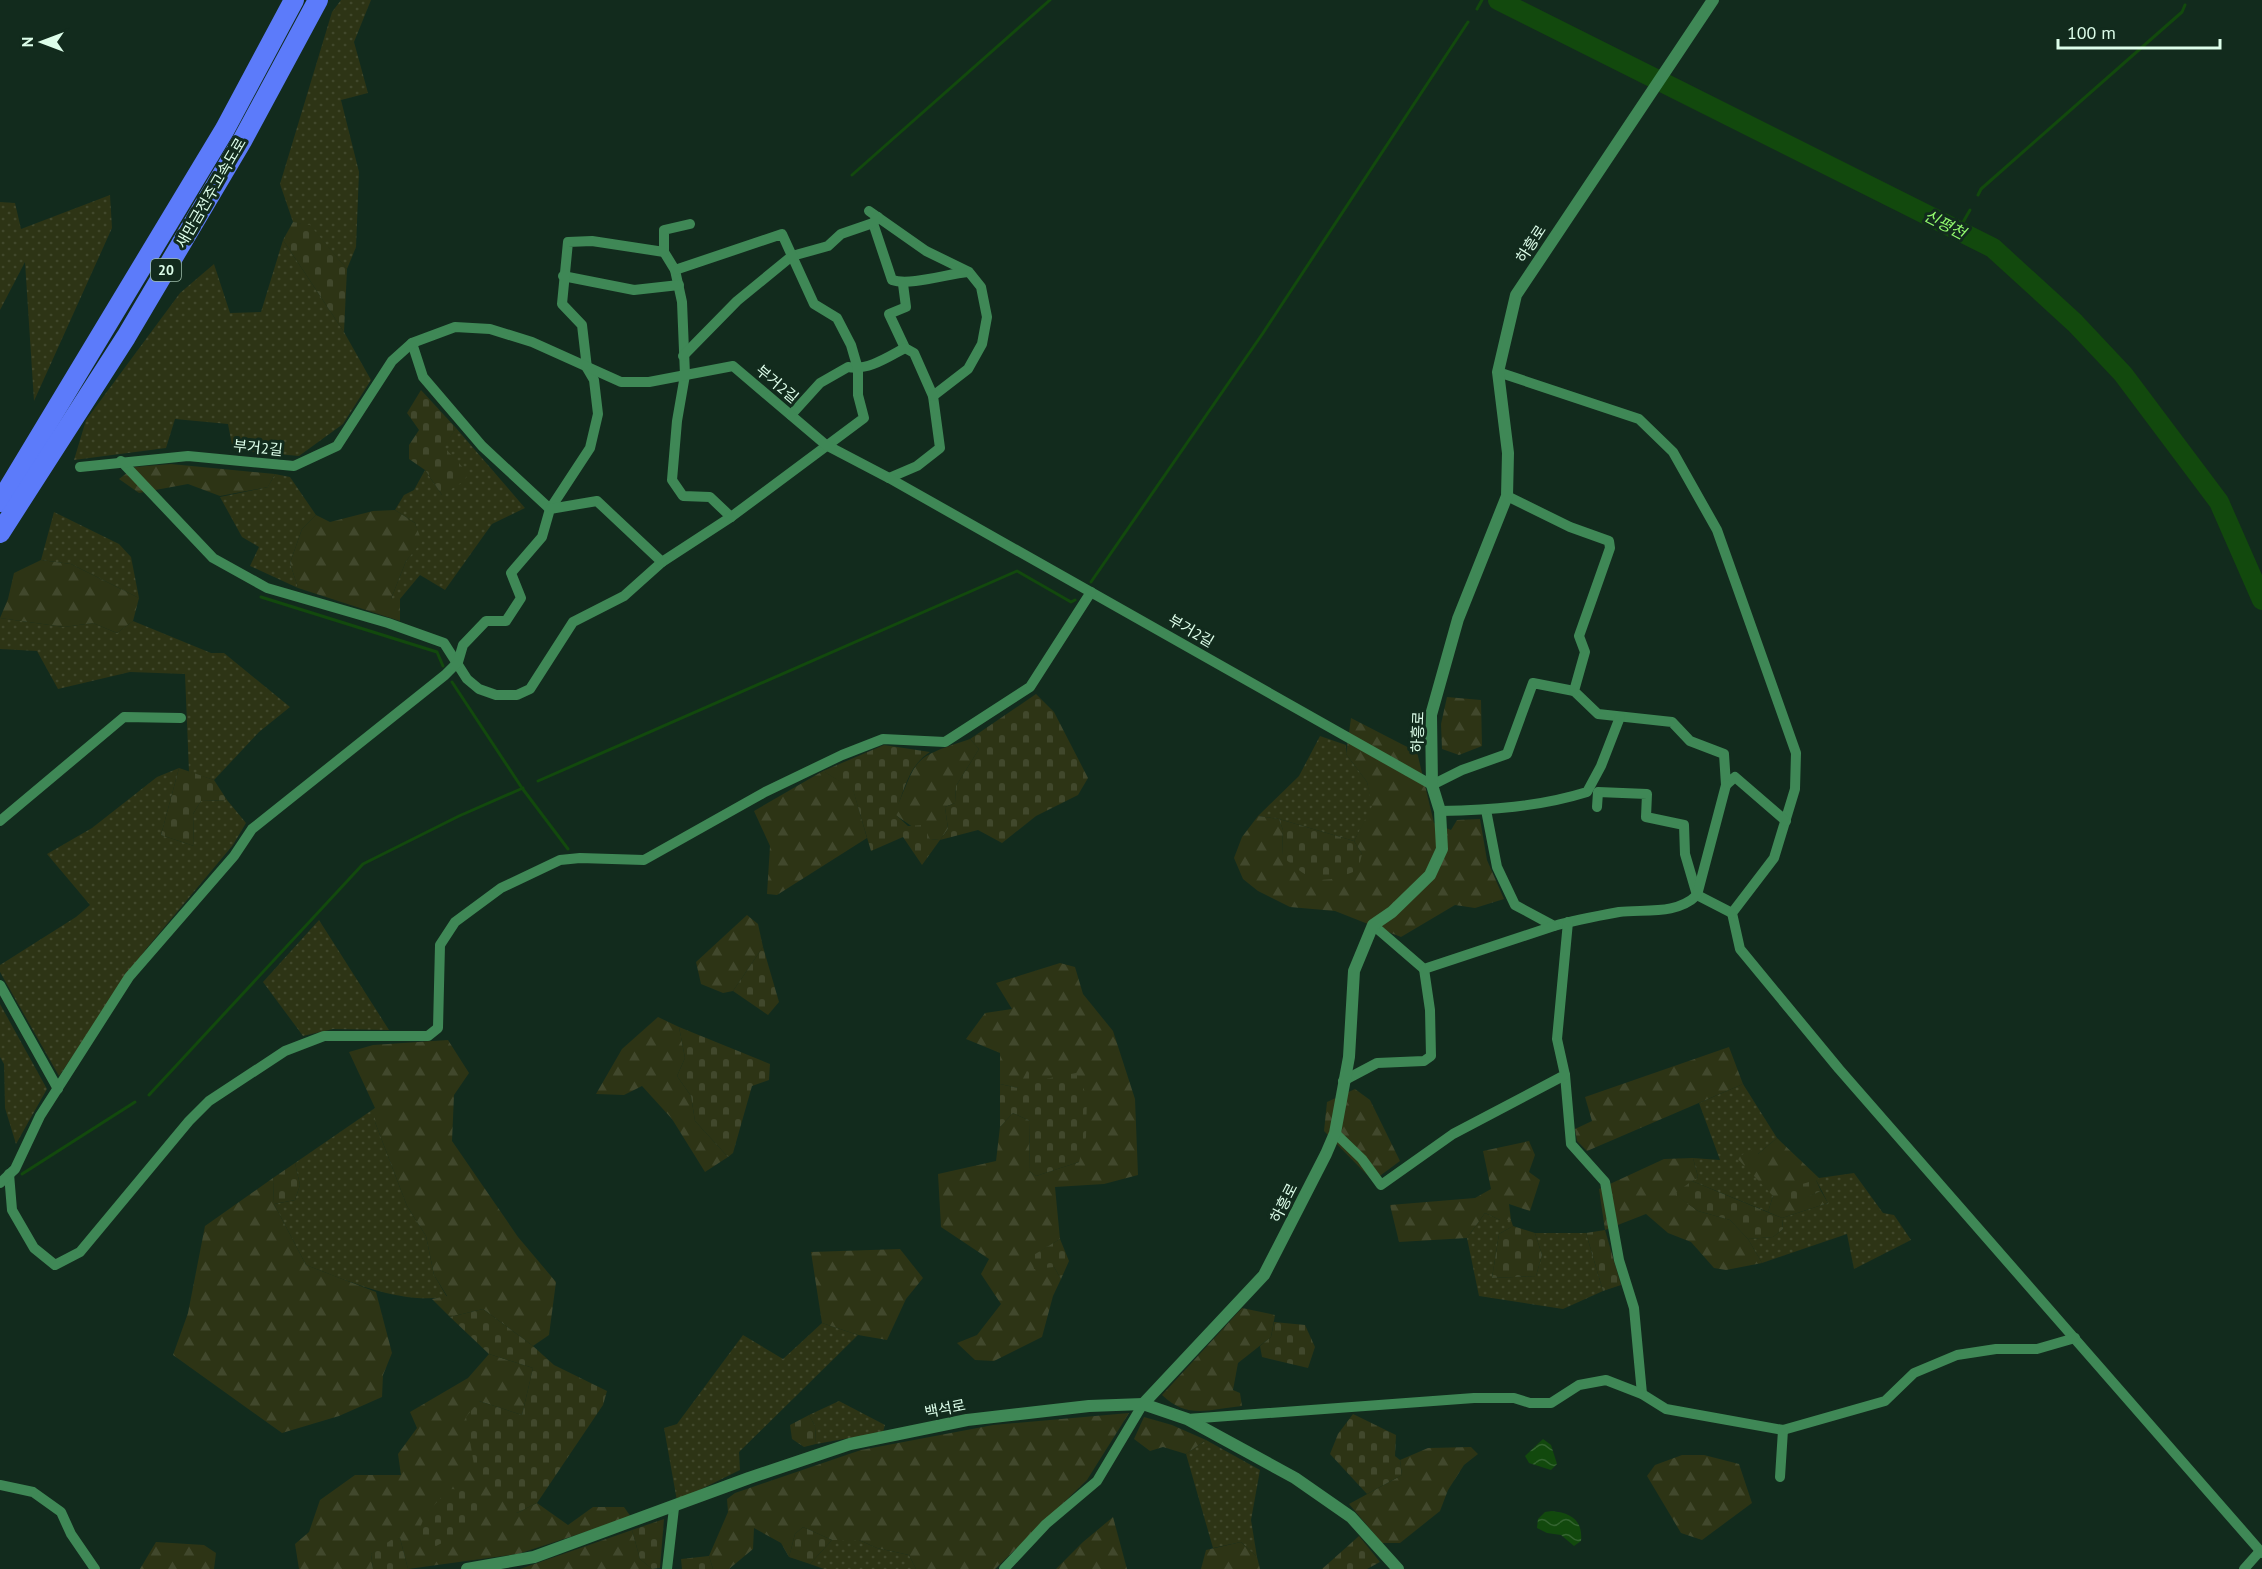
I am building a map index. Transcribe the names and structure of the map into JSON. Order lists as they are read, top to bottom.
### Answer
{
  "streets": {
    "highway": ["새만금전주고속도로", "20"],
    "street": ["하흥로", "부거2길", "백석로"]
  },
  "crossings": [
    ["하흥로", "부거2길"],
    ["하흥로", "백석로"]
  ],
  "water": ["신평천"],
  "scale_bar": "100 m",
  "north": "left"
}
